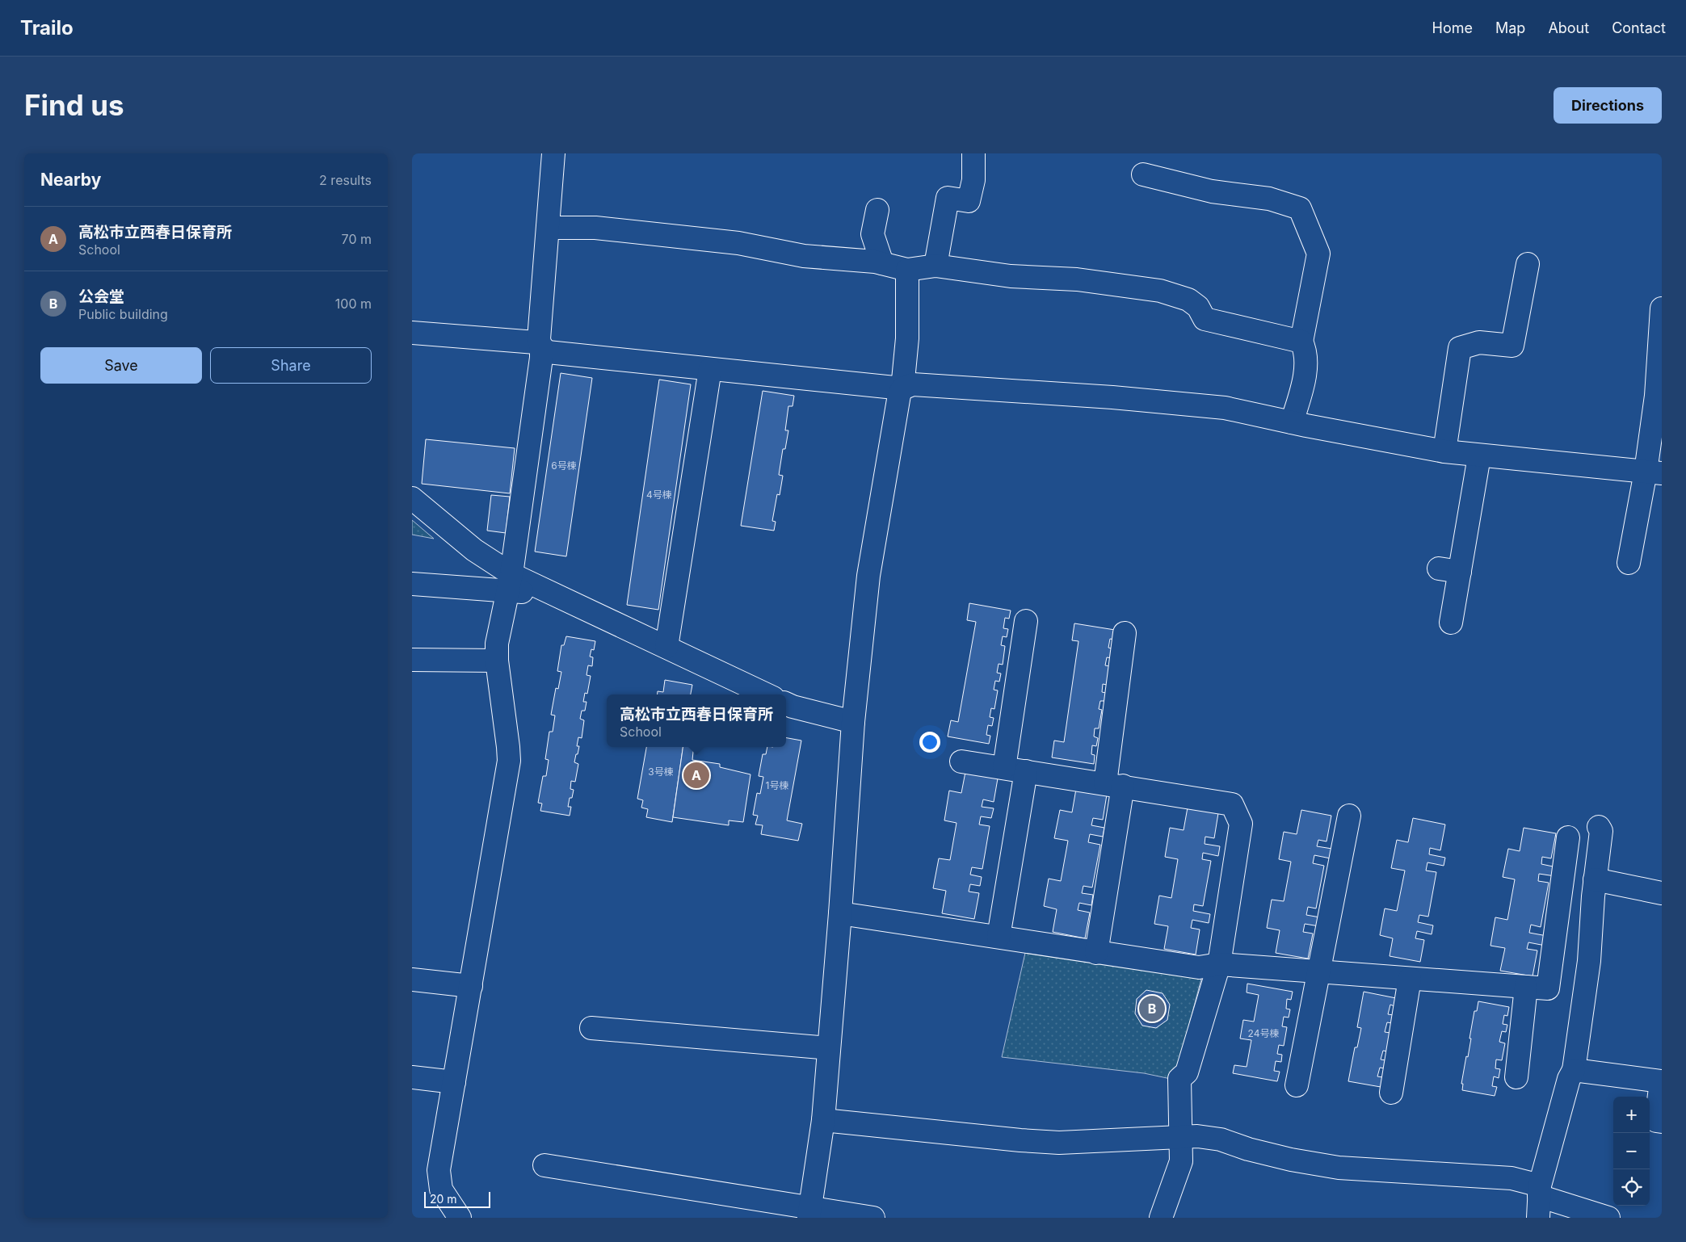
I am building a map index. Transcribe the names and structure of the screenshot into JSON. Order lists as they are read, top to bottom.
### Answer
{
  "house_numbers": [
    "6号棟",
    "4号棟",
    "3号棟",
    "1号棟",
    "24号棟"
  ],
  "scale_bar": "20 m",
  "page": {
    "header": "Trailo",
    "nav": [
      "Home",
      "Map",
      "About",
      "Contact"
    ],
    "buttons": [
      "Directions",
      ["Save", "Share"]
    ],
    "title": "Find us",
    "heading": ["Nearby", "2 results"],
    "list": [
      {
        "mark": "A",
        "name": "高松市立西春日保育所",
        "note": "School",
        "value": "70 m"
      },
      {
        "mark": "B",
        "name": "公会堂",
        "note": "Public building",
        "value": "100 m"
      }
    ],
    "popup": ["高松市立西春日保育所", "School"],
    "pins": ["A", "B"],
    "map_buttons": ["+", "−"],
    "scale": "20 m"
  }
}
